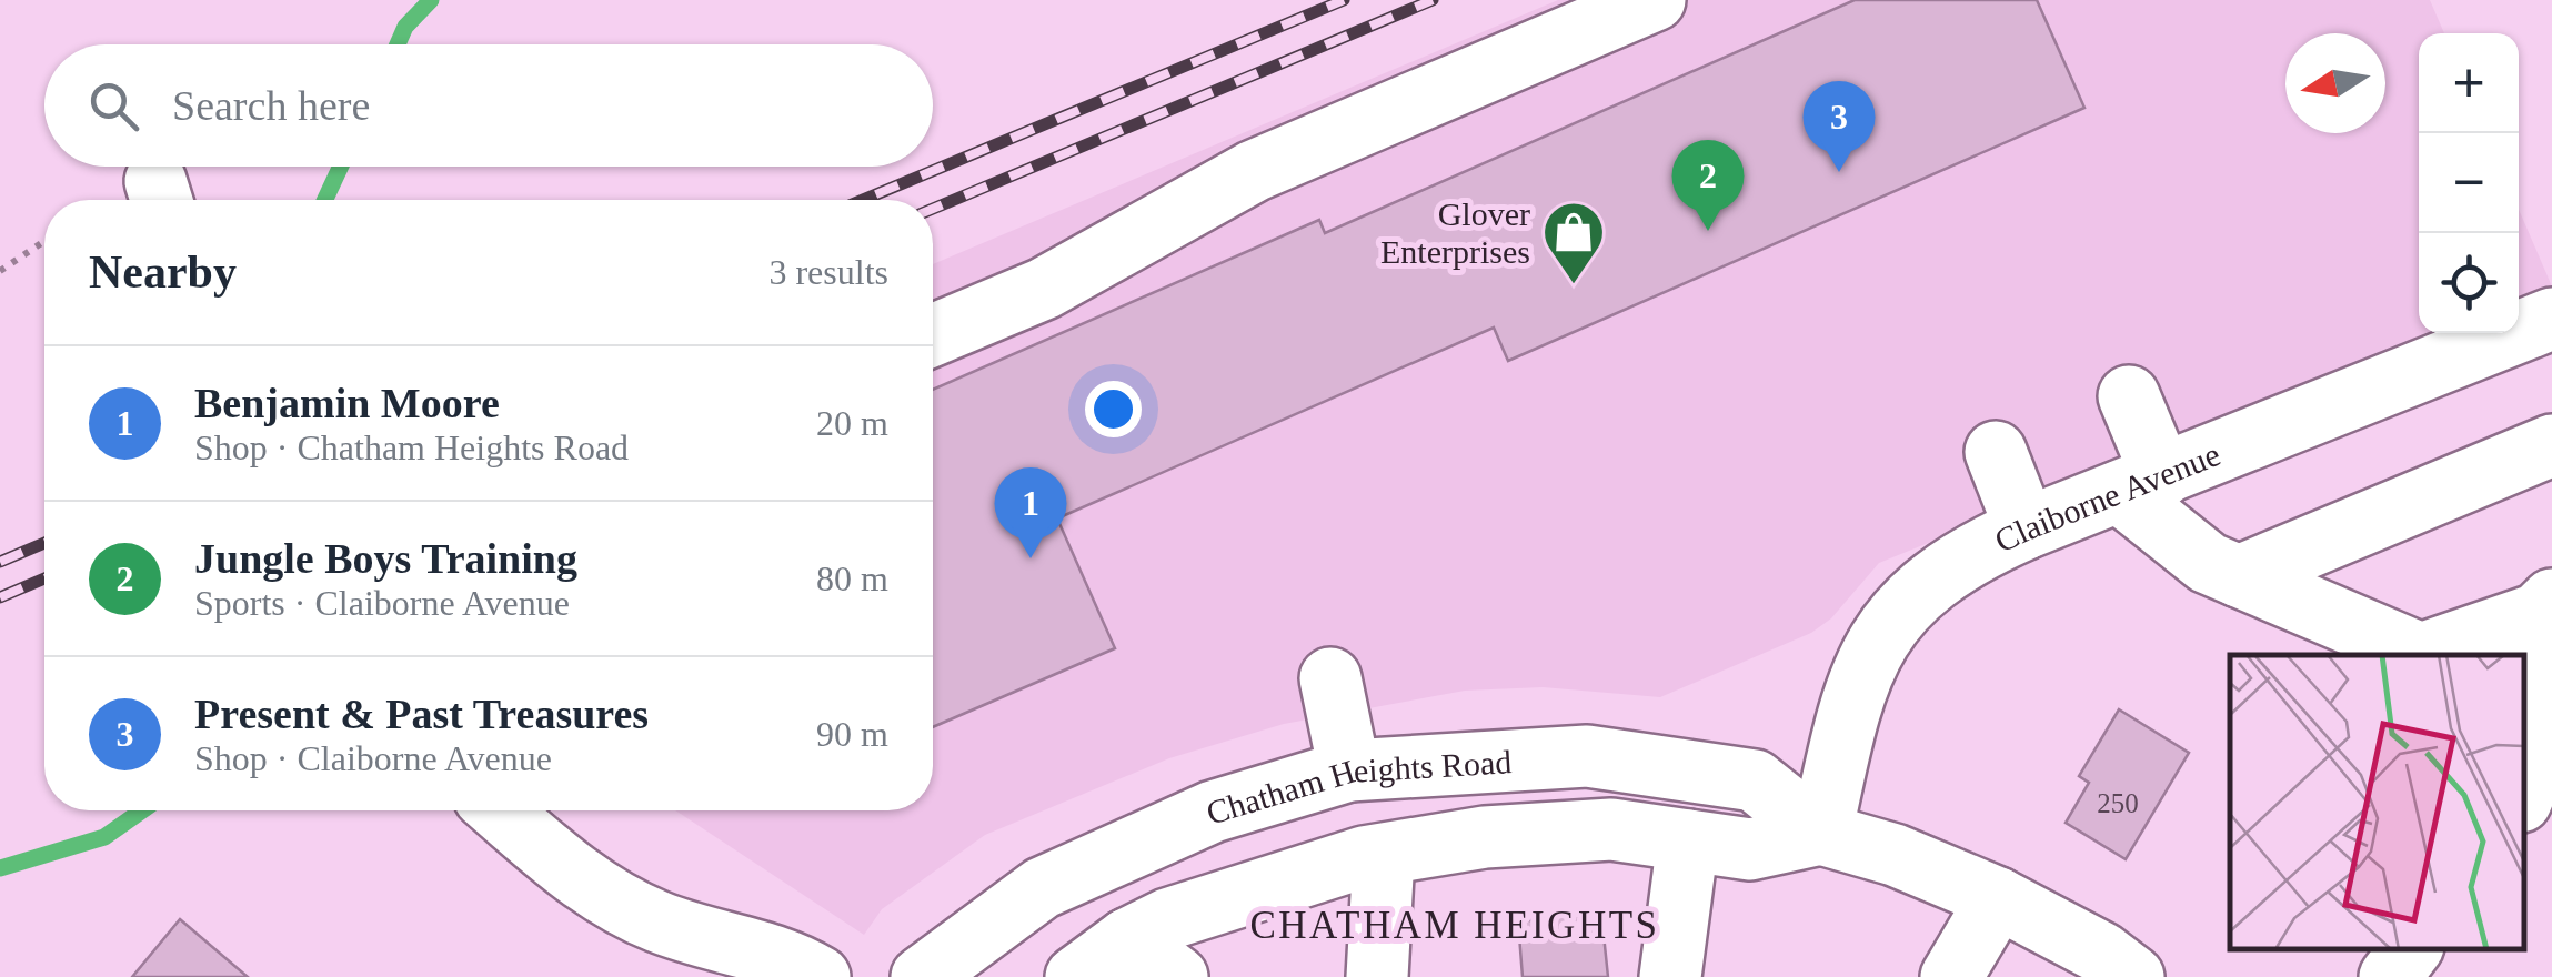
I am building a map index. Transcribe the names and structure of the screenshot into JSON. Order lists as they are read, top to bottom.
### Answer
{
  "streets": {
    "main road": ["Claiborne Avenue", "Chatham Heights Road"]
  },
  "crossings": [
    ["Claiborne Avenue", "Chatham Heights Road"]
  ],
  "districts": ["CHATHAM HEIGHTS"],
  "places": {
    "shop": ["Glover Enterprises"]
  },
  "house_numbers": ["250"],
  "north": "left",
  "page": {
    "map_buttons": ["+", "−"],
    "search": "Search here",
    "pins": ["3", "2", "1"],
    "heading": ["Nearby", "3 results"],
    "list": [
      {
        "mark": "1",
        "name": "Benjamin Moore",
        "note": "Shop · Chatham Heights Road",
        "value": "20 m"
      },
      {
        "mark": "2",
        "name": "Jungle Boys Training",
        "note": "Sports · Claiborne Avenue",
        "value": "80 m"
      },
      {
        "mark": "3",
        "name": "Present & Past Treasures",
        "note": "Shop · Claiborne Avenue",
        "value": "90 m"
      }
    ]
  }
}
